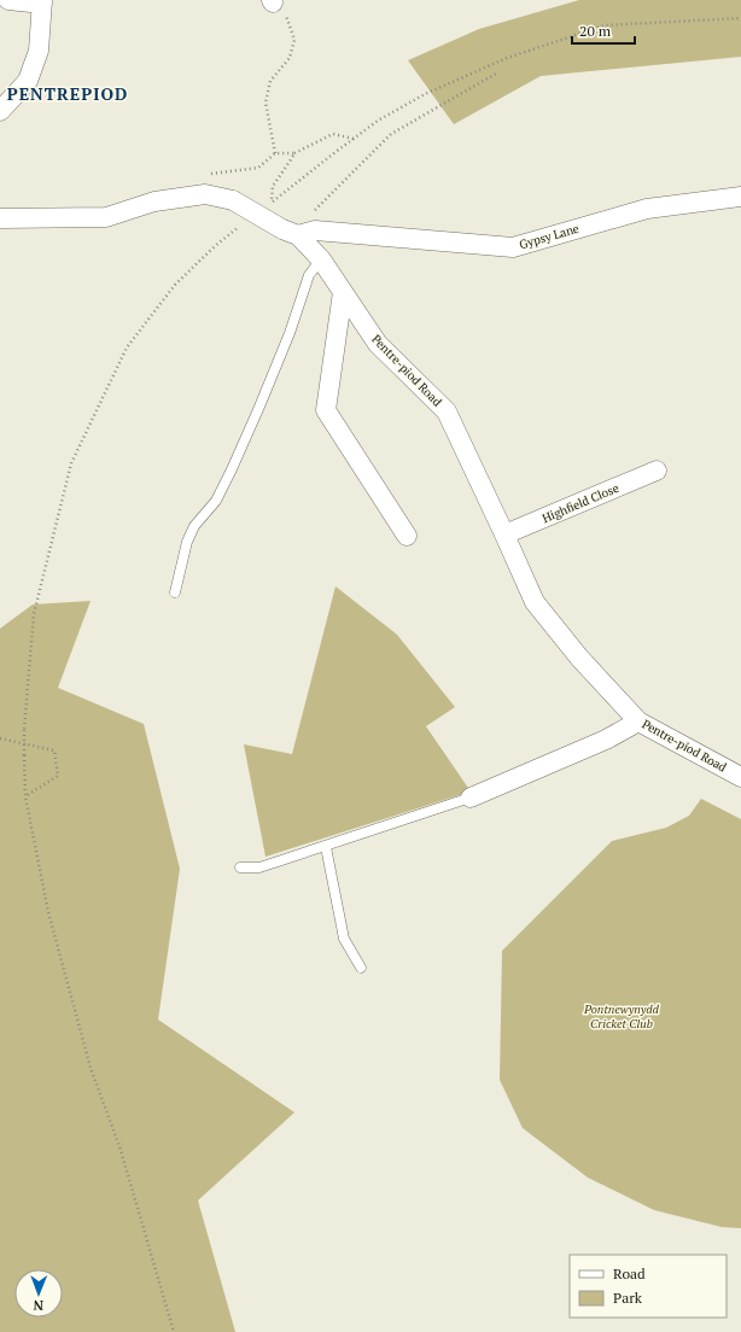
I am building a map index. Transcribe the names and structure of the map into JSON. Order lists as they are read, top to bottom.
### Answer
{
  "streets": {
    "street": ["Gypsy Lane", "Pentre-piod Road", "Highfield Close"]
  },
  "crossings": [
    ["Gypsy Lane", "Pentre-piod Road"],
    ["Pentre-piod Road", "Highfield Close"]
  ],
  "districts": ["PENTREPIOD"],
  "parks": ["Pontnewynydd Cricket Club"],
  "legend": ["Road", "Park"],
  "scale_bar": "20 m",
  "north": "bottom"
}
